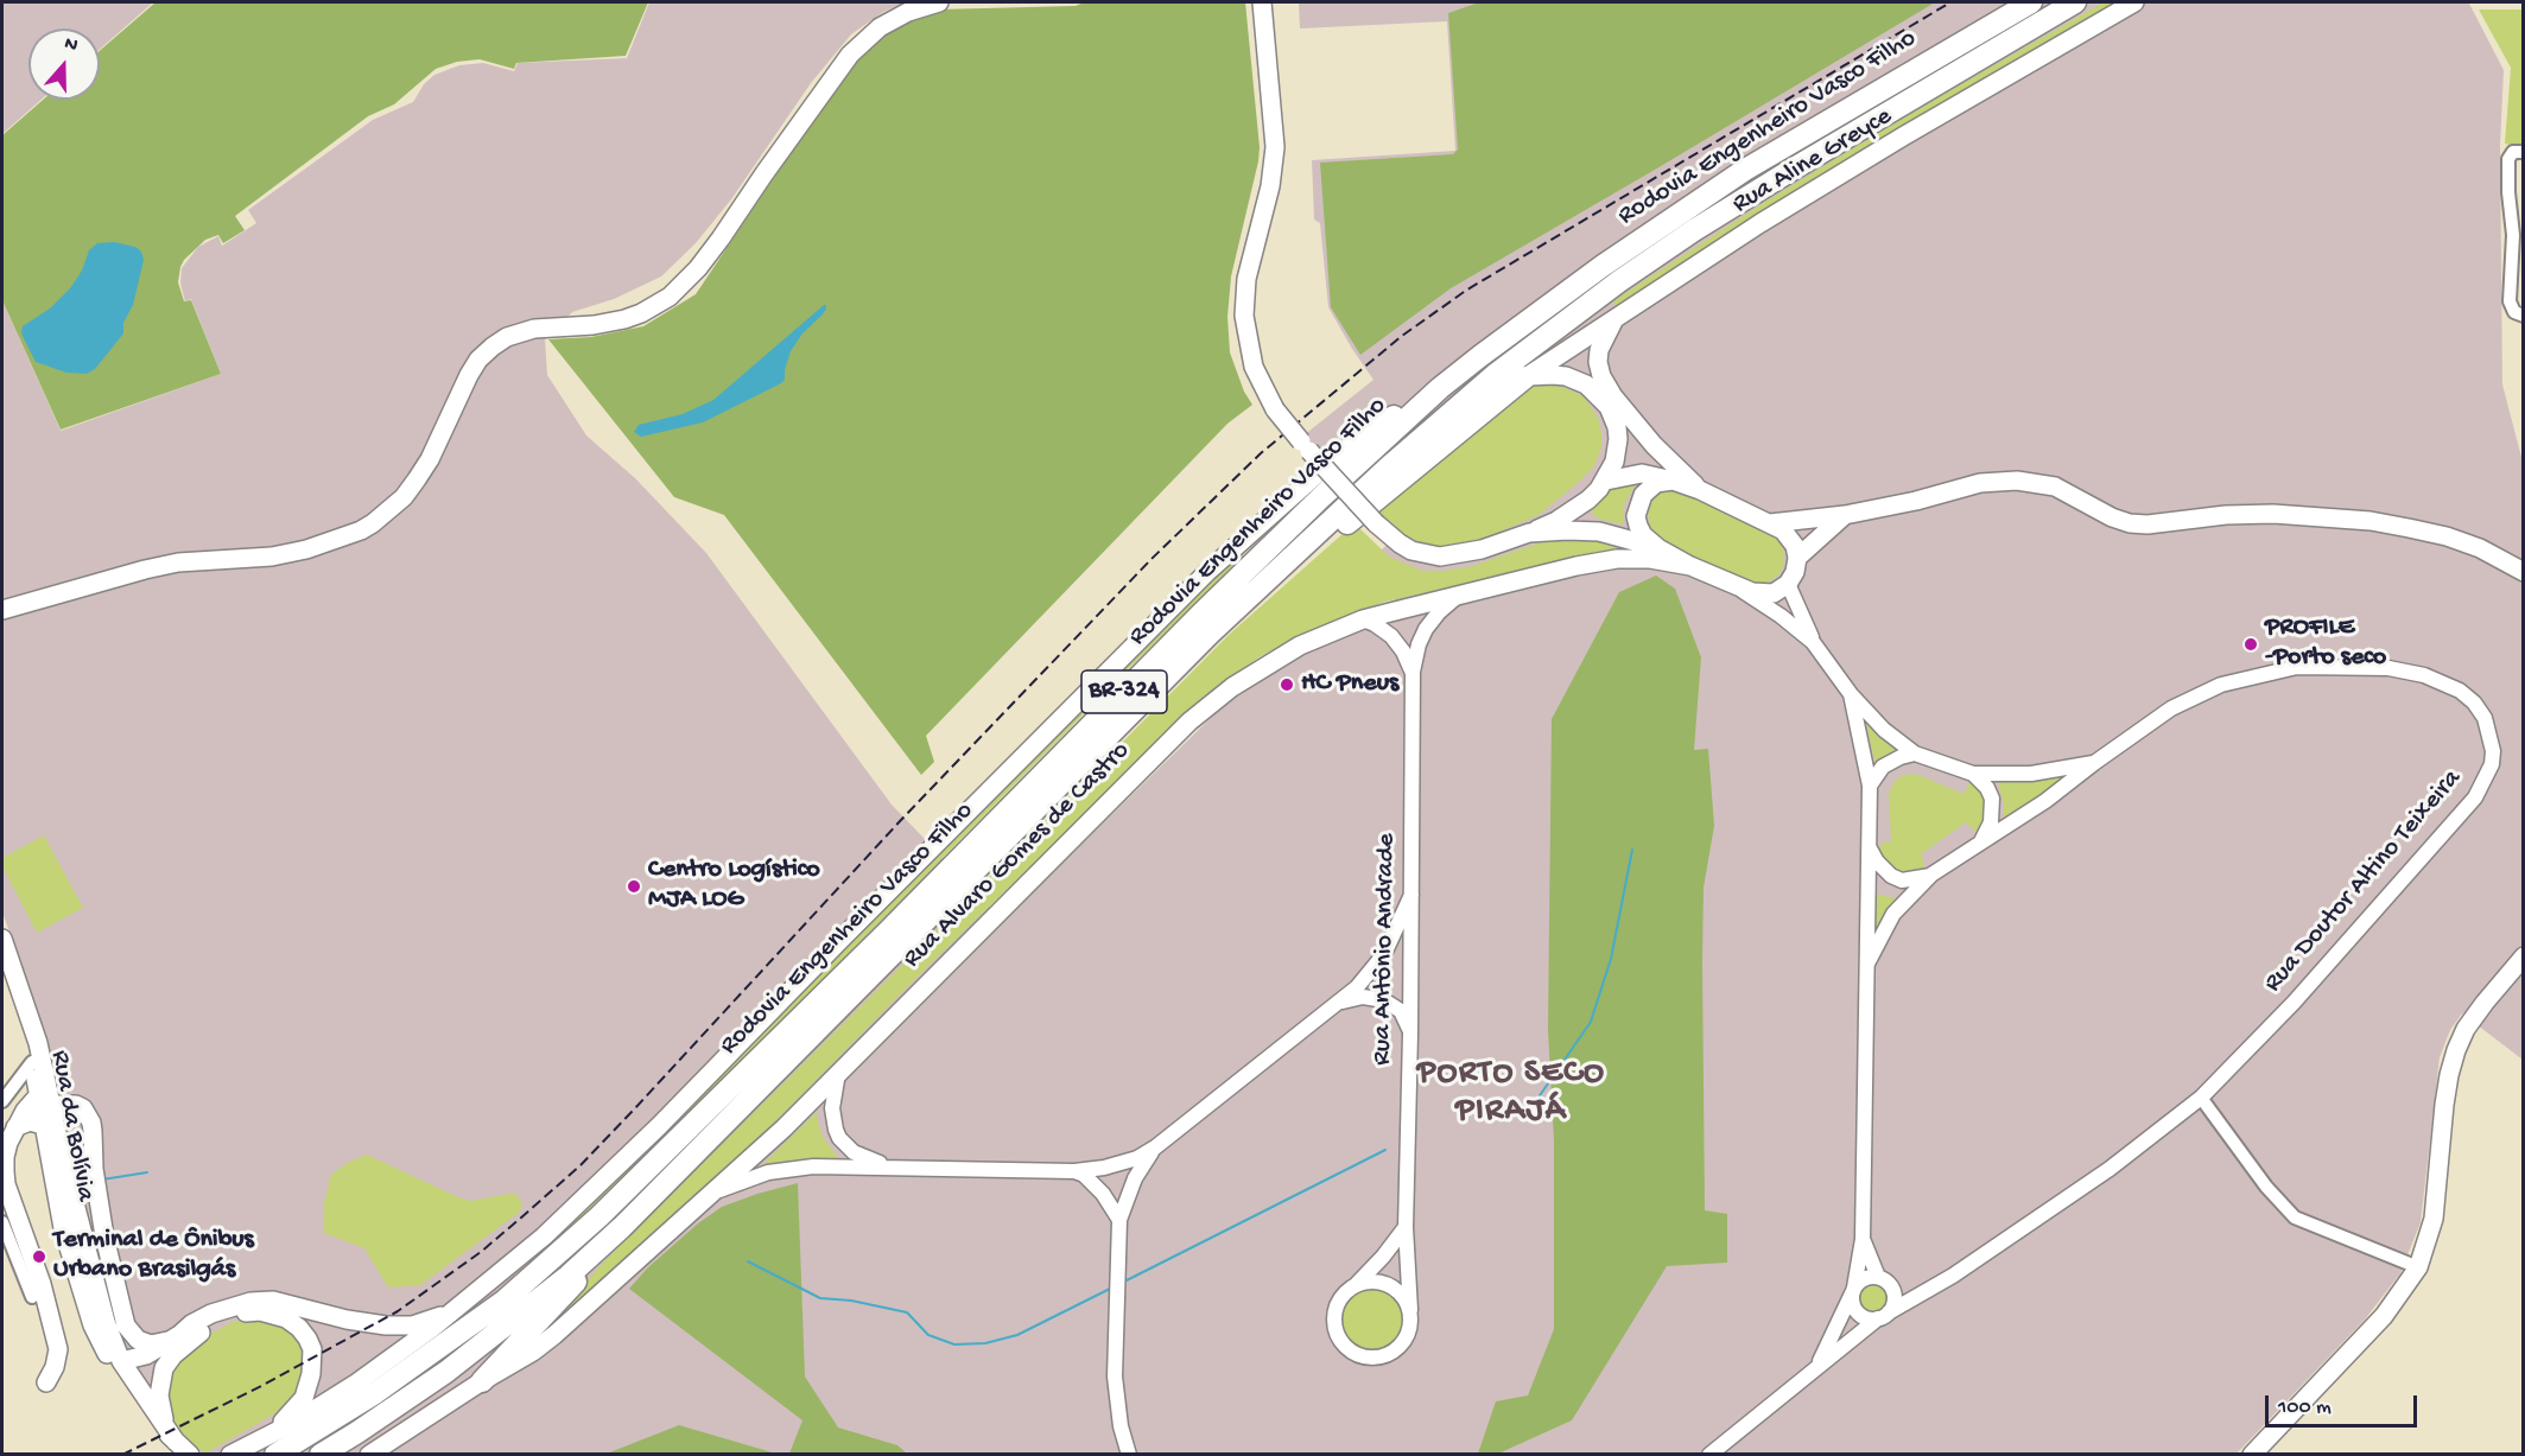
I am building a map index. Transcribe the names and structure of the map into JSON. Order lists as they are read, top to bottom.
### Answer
{
  "streets": {
    "highway": ["Rodovia Engenheiro Vasco Filho", "BR-324"],
    "main road": ["Rua Aline Greyce", "Rua Alvaro Gomes de Castro", "Rua da Bolívia"],
    "street": ["Rua Doutor Altino Teixeira", "Rua Antônio Andrade"]
  },
  "crossings": [
    ["Rua Alvaro Gomes de Castro", "Rua Antônio Andrade"]
  ],
  "districts": ["PORTO SECO PIRAJÁ"],
  "places": [
    "PROFILE -Porto seco",
    "HC Pneus",
    "Centro Logístico MJA LOG",
    "Terminal de Ônibus Urbano Brasilgás"
  ],
  "scale_bar": "100 m",
  "north": "top"
}
